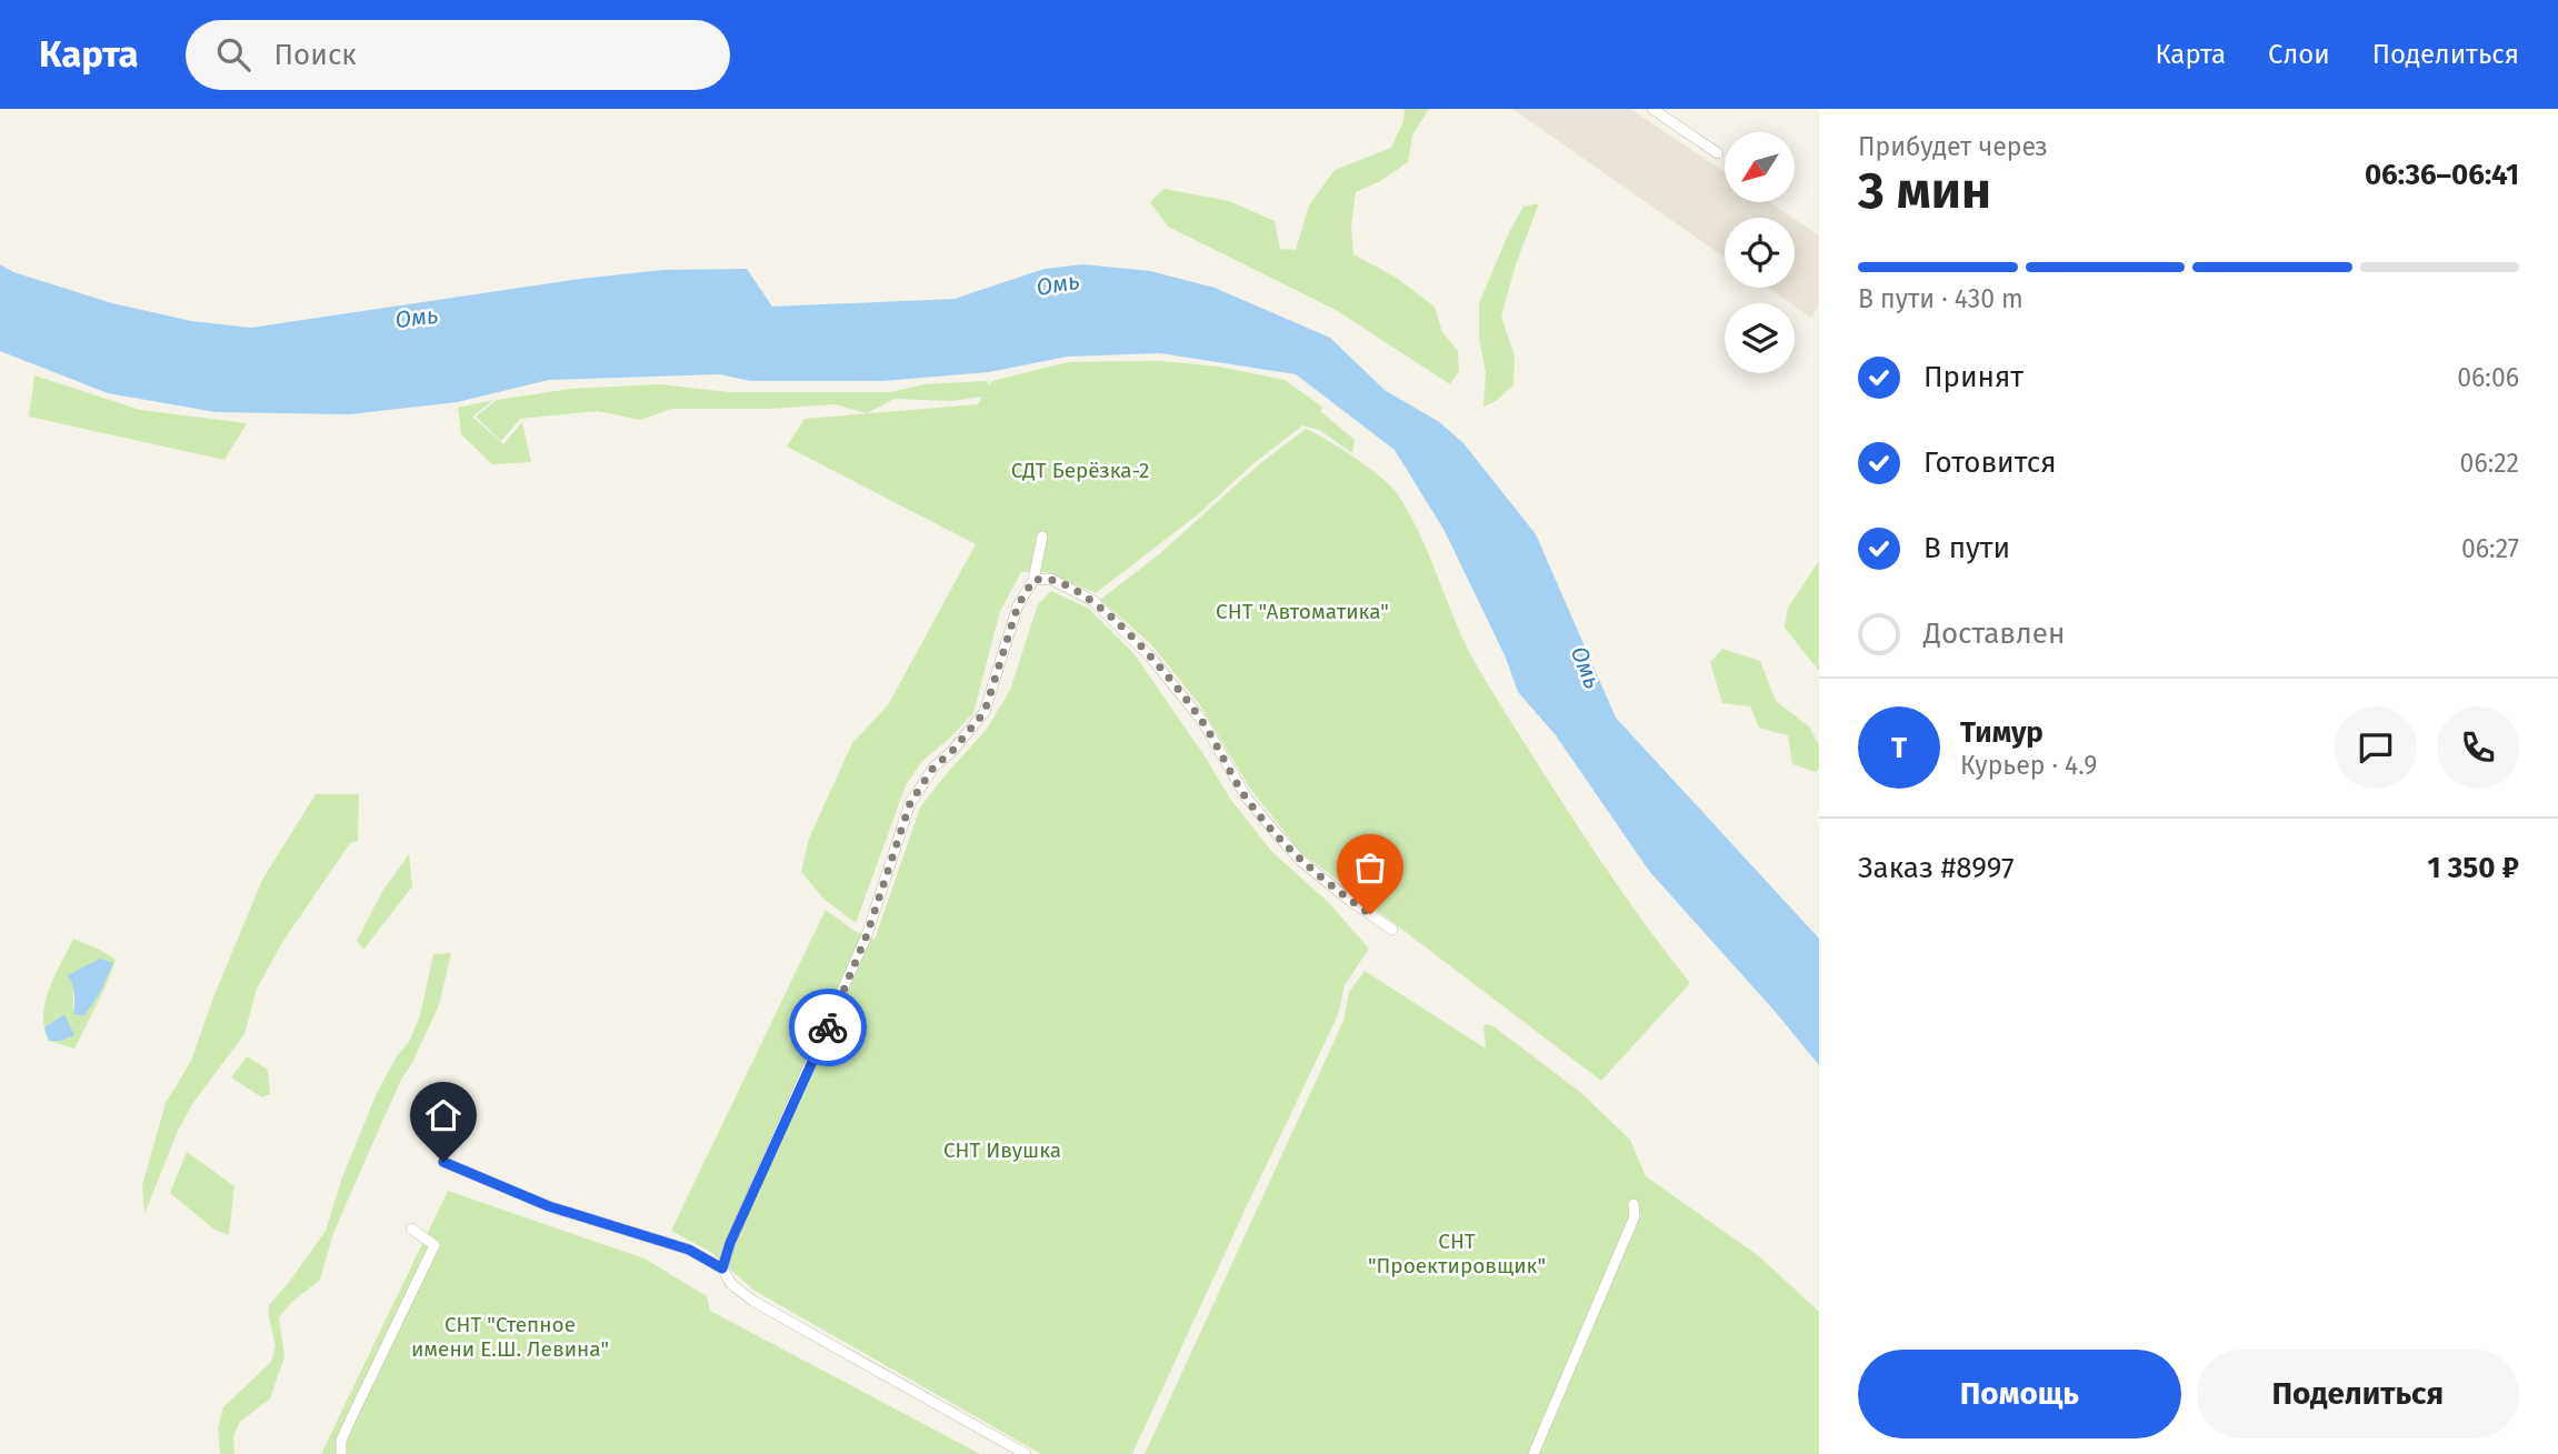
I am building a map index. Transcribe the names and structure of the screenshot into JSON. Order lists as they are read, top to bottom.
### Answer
{
  "water": ["Омь"],
  "parks": [
    "СДТ Берёзка-2",
    "СНТ \"Автоматика\"",
    "СНТ Ивушка",
    "СНТ \"Проектировщик\"",
    "СНТ \"Степное имени Е.Ш. Левина\""
  ],
  "north": "bottom left",
  "page": {
    "header": "Карта",
    "search": "Поиск",
    "nav": ["Карта", "Слои", "Поделиться"],
    "heading": ["3 мин", "Прибудет через", "06:36–06:41"],
    "panel": [
      "Тимур",
      "Курьер · 4.9",
      "Заказ #8997",
      "1 350 ₽"
    ],
    "bar": "В пути · 430 m",
    "list": [
      ["Принят", "06:06"],
      ["Готовится", "06:22"],
      ["В пути", "06:27"],
      "Доставлен"
    ],
    "round": "Т",
    "buttons": ["Помощь", "Поделиться"]
  }
}
